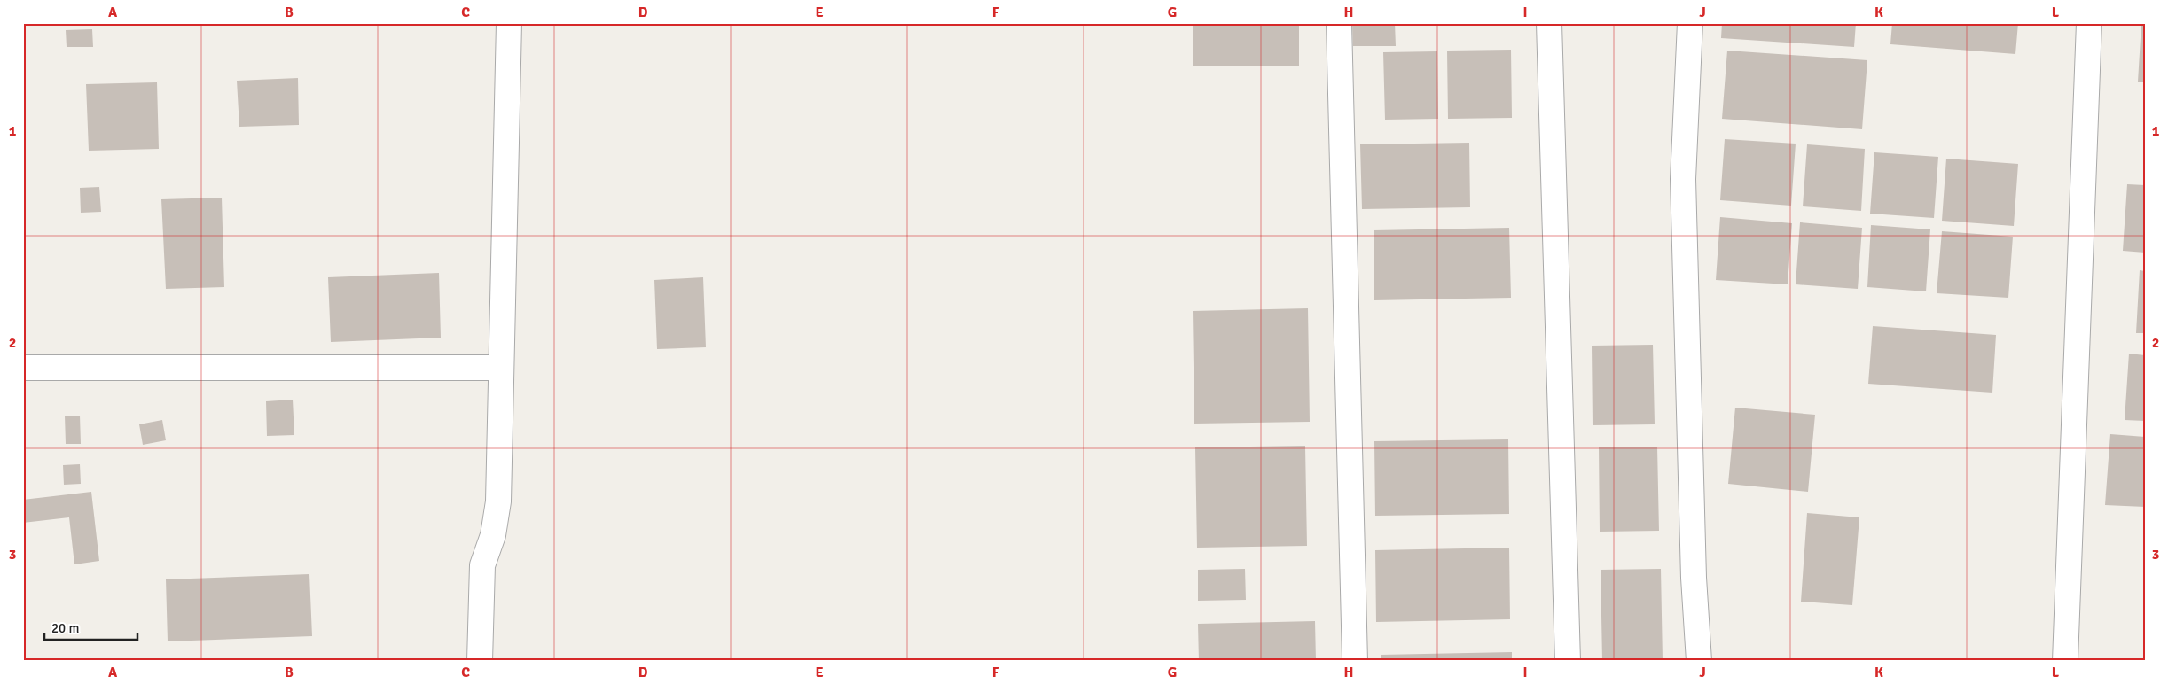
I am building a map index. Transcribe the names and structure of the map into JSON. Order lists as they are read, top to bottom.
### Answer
{
  "scale_bar": "20 m",
  "grid": {
    "columns": [
      "A",
      "B",
      "C",
      "D",
      "E",
      "F",
      "G",
      "H",
      "I",
      "J",
      "K",
      "L"
    ],
    "rows": ["1", "2", "3"]
  }
}
